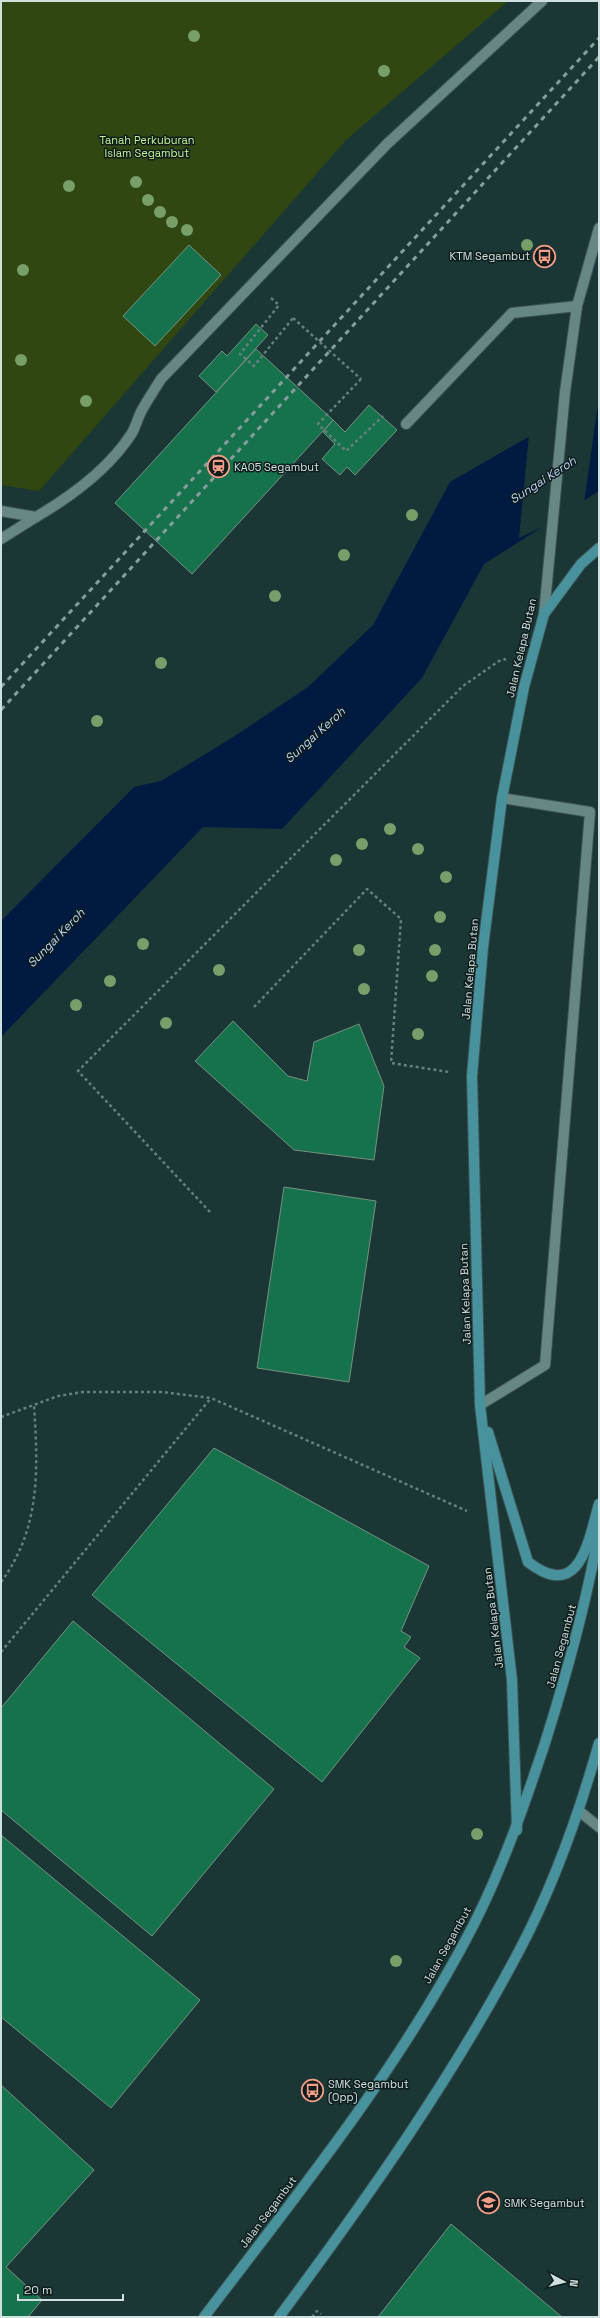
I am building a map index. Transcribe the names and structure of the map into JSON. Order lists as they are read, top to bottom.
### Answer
{
  "streets": {
    "main road": ["Jalan Kelapa Butan", "Jalan Segambut"]
  },
  "crossings": [
    ["Jalan Kelapa Butan", "Jalan Segambut"]
  ],
  "water": ["Sungai Keroh"],
  "parks": ["Tanah Perkuburan Islam Segambut"],
  "places": {
    "bus stop": ["KTM Segambut", "SMK Segambut (Opp)"],
    "station": ["KA05 Segambut"],
    "school or university": ["SMK Segambut"]
  },
  "scale_bar": "20 m",
  "north": "right"
}
